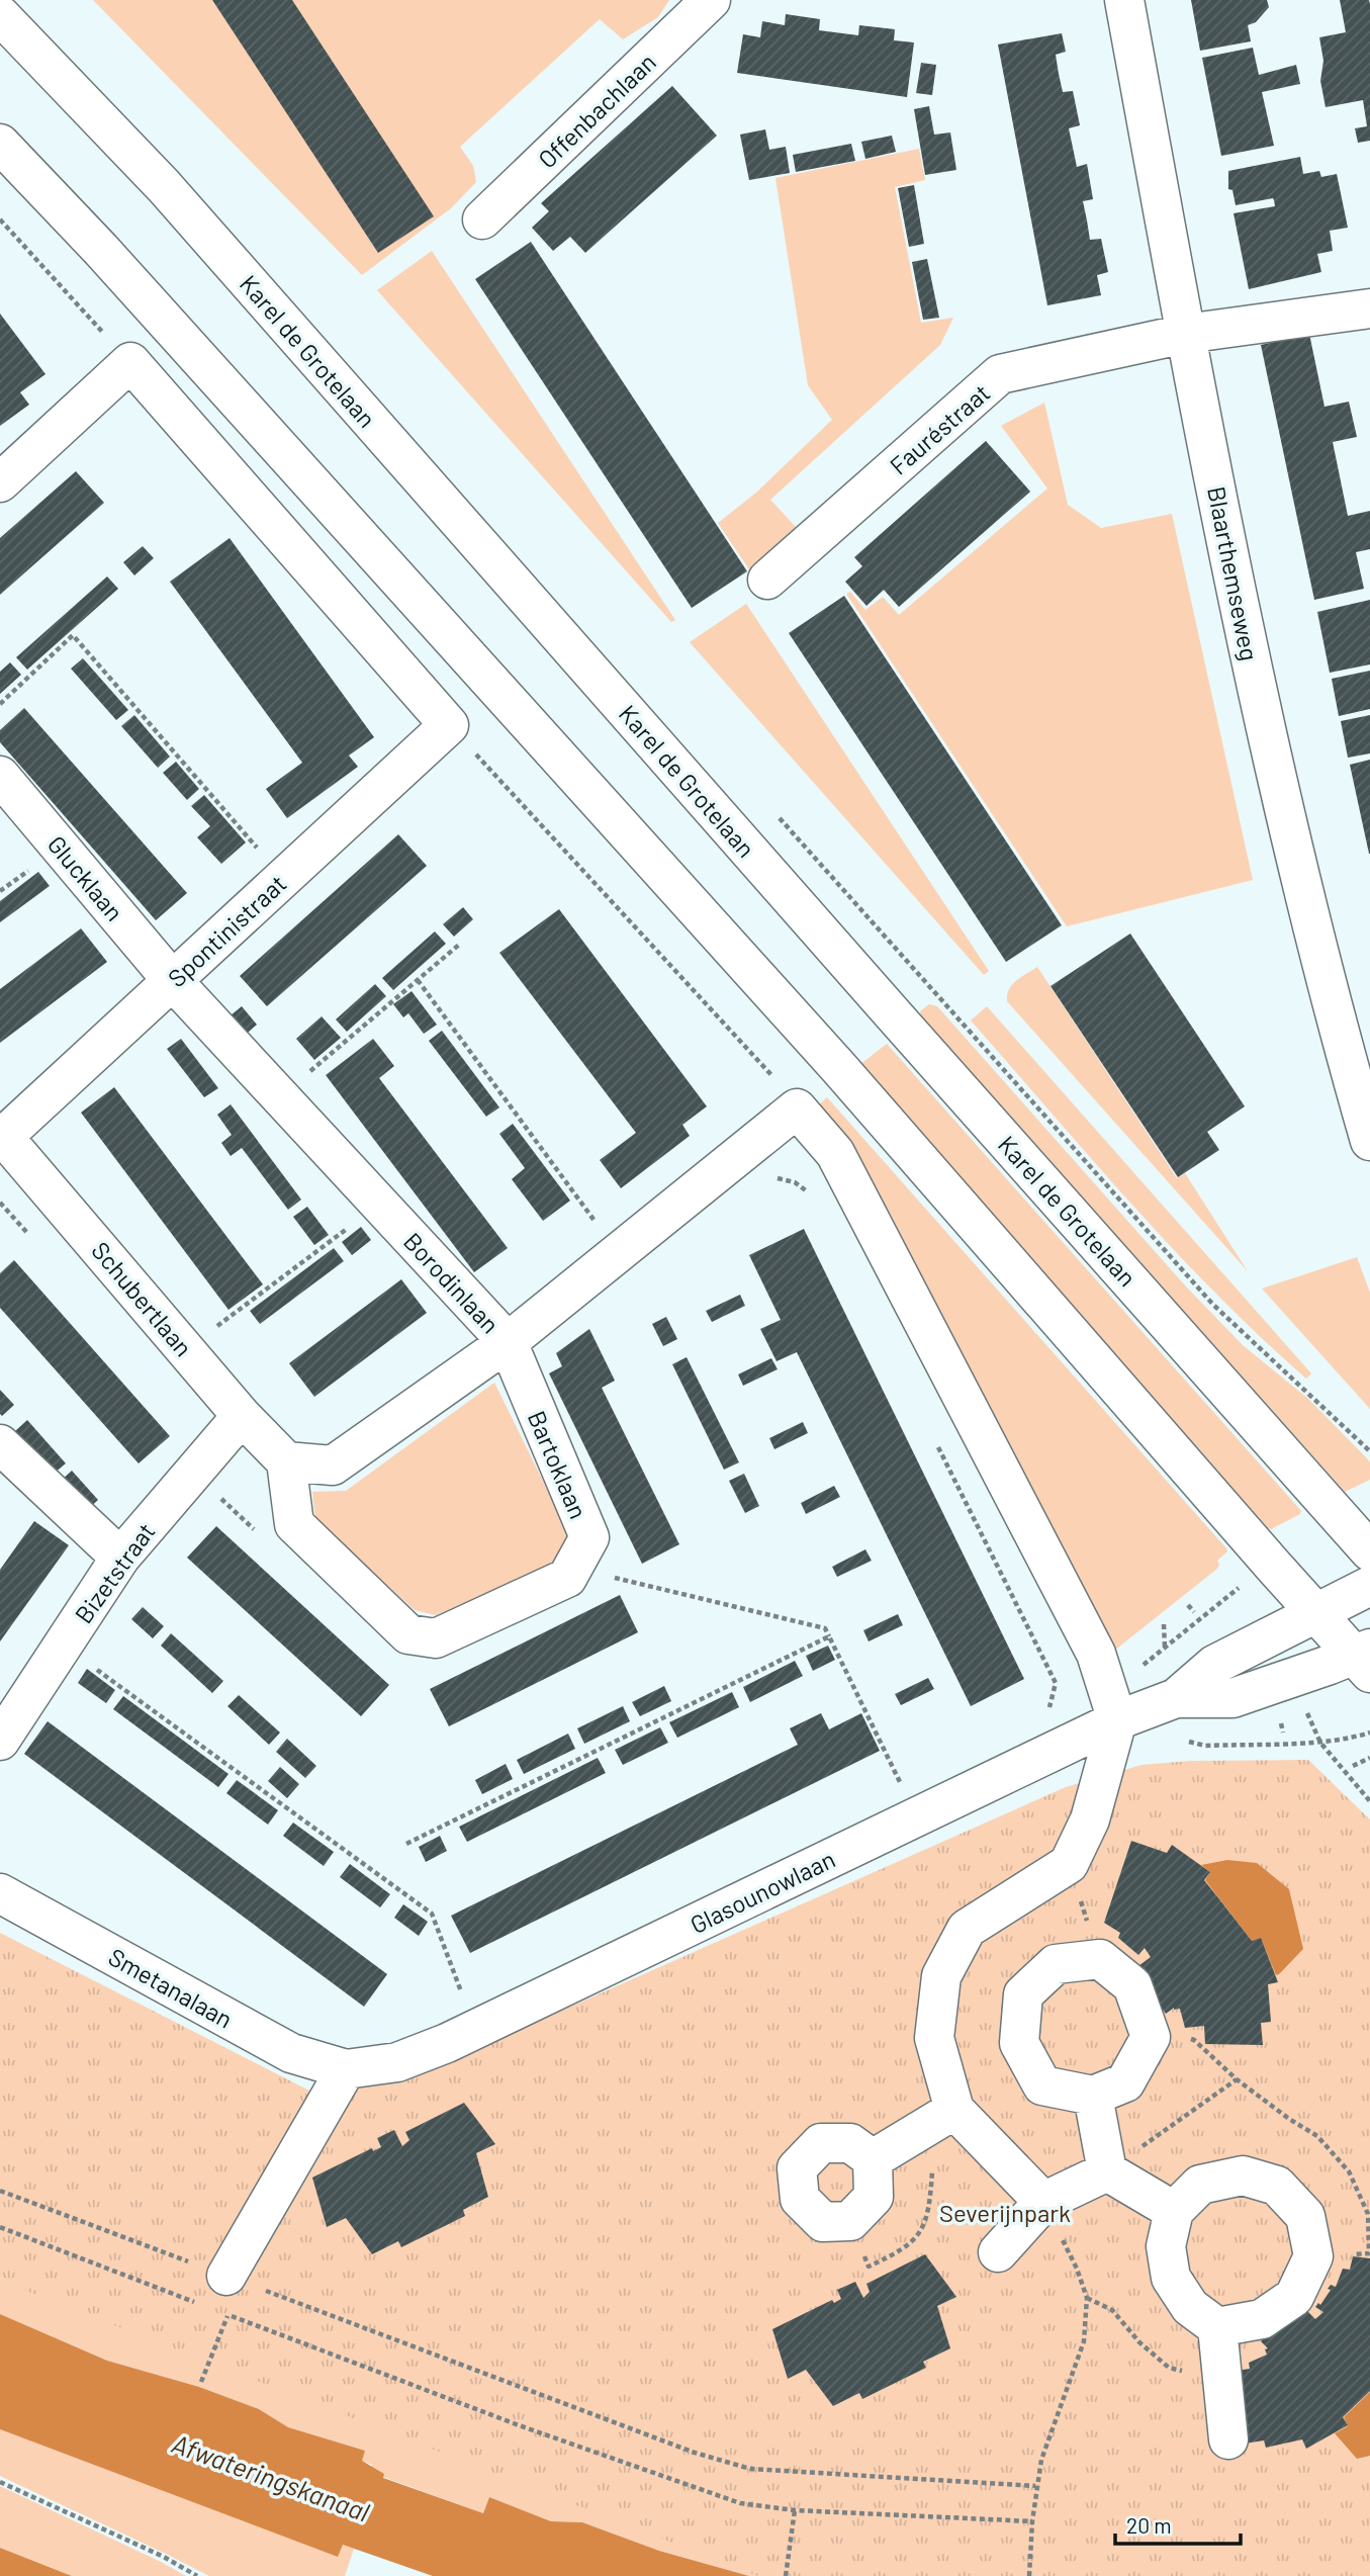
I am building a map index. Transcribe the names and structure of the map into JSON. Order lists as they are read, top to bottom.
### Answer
{
  "streets": {
    "street": [
      "Offenbachlaan",
      "Karel de Grotelaan",
      "Fauréstraat",
      "Blaarthemseweg",
      "Glucklaan",
      "Spontinistraat",
      "Borodinlaan",
      "Schubertlaan",
      "Bartoklaan",
      "Bizetstraat",
      "Glasounowlaan",
      "Smetanalaan"
    ]
  },
  "crossings": [
    ["Fauréstraat", "Blaarthemseweg"],
    ["Glucklaan", "Spontinistraat"],
    ["Glucklaan", "Borodinlaan"],
    ["Spontinistraat", "Borodinlaan"],
    ["Spontinistraat", "Schubertlaan"],
    ["Borodinlaan", "Bartoklaan"],
    ["Schubertlaan", "Bartoklaan"],
    ["Schubertlaan", "Bizetstraat"],
    ["Glasounowlaan", "Smetanalaan"]
  ],
  "water": ["Afwateringskanaal"],
  "parks": ["Severijnpark"],
  "scale_bar": "20 m"
}
